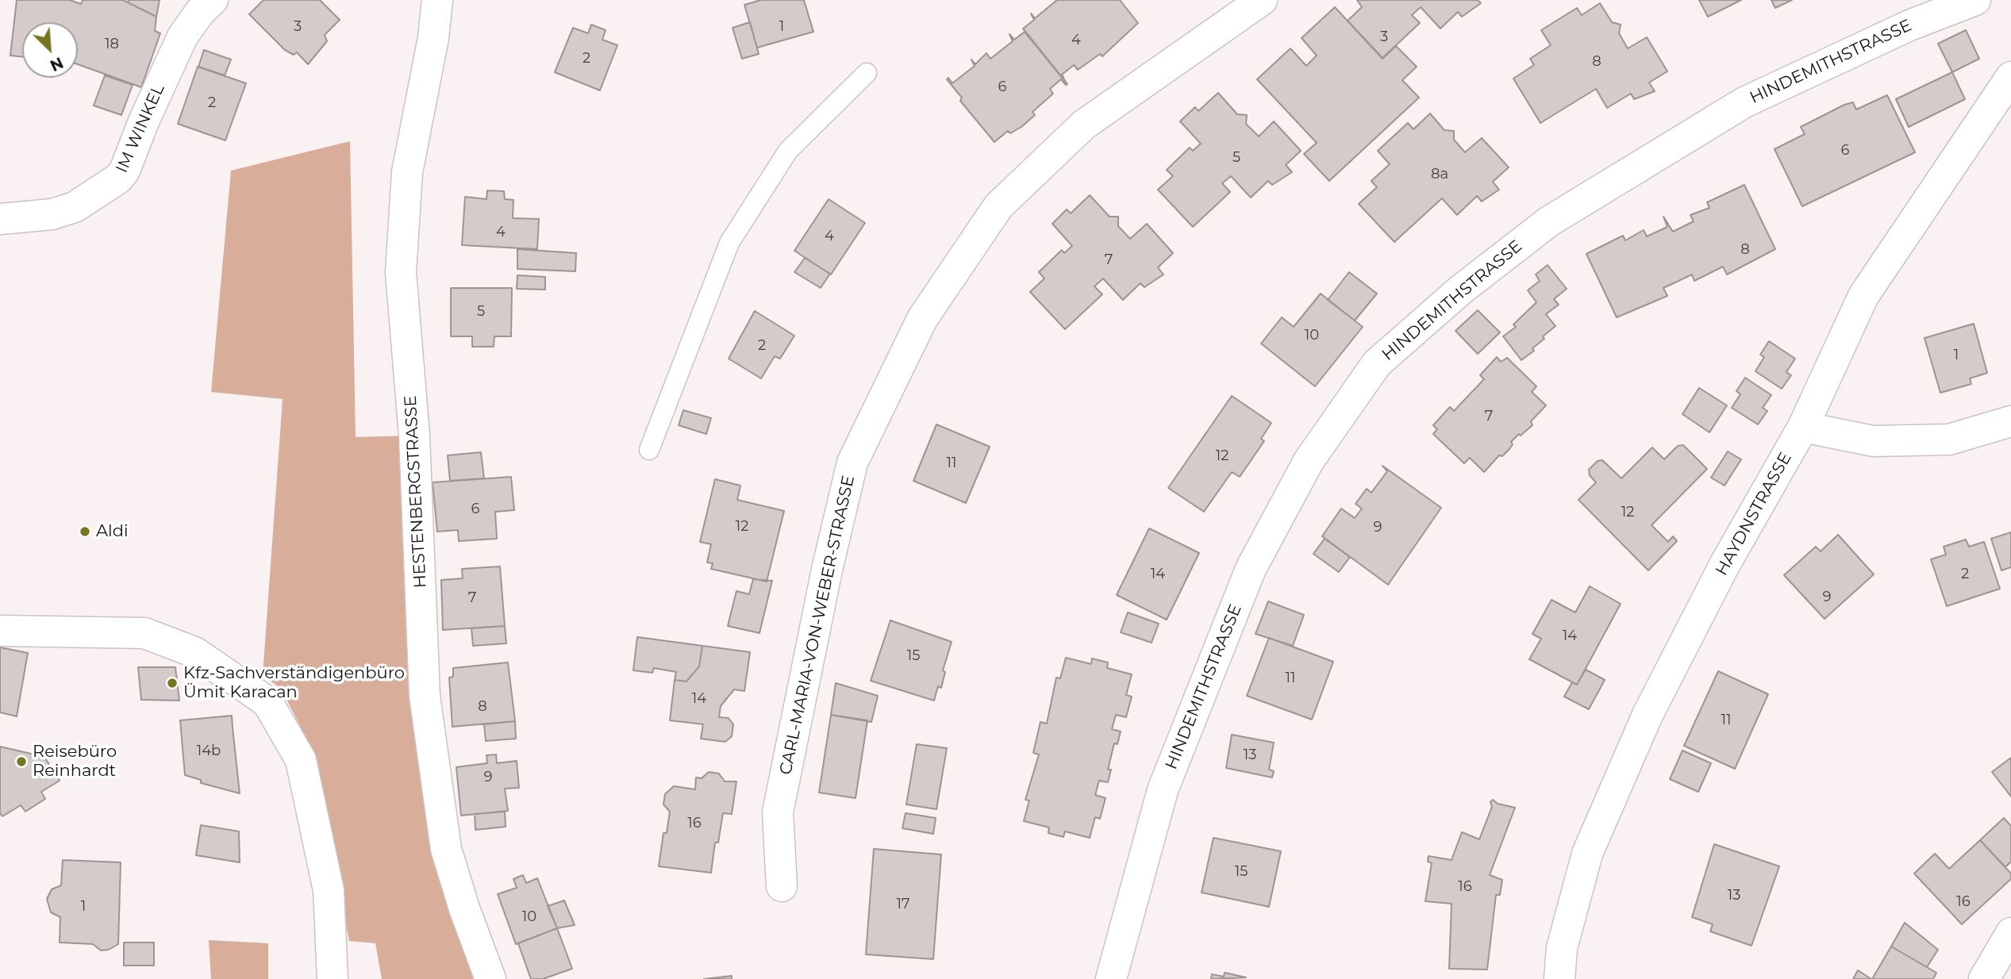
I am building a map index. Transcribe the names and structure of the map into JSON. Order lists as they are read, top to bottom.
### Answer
{
  "streets": {
    "street": [
      "HINDEMITHSTRASSE",
      "IM WINKEL",
      "HESTENBERGSTRASSE",
      "HAYDNSTRASSE",
      "CARL-MARIA-VON-WEBER-STRASSE"
    ]
  },
  "places": ["Aldi", "Kfz-Sachverständigenbüro Ümit Karacan", "Reisebüro Reinhardt"],
  "house_numbers": [
    "3",
    "1",
    "3",
    "4",
    "18",
    "2",
    "8",
    "6",
    "2",
    "6",
    "5",
    "8a",
    "4",
    "4",
    "8",
    "7",
    "5",
    "10",
    "2",
    "1",
    "7",
    "12",
    "11",
    "6",
    "12",
    "12",
    "9",
    "14",
    "2",
    "9",
    "7",
    "14",
    "15",
    "11",
    "14",
    "8",
    "11",
    "14b",
    "13",
    "9",
    "16",
    "15",
    "16",
    "13",
    "16",
    "17",
    "1",
    "10"
  ],
  "north": "bottom right"
}
